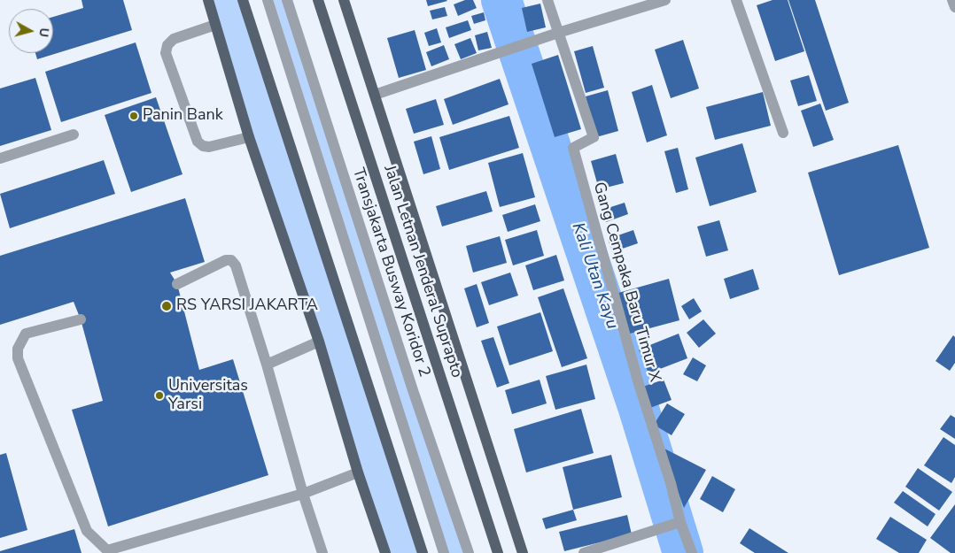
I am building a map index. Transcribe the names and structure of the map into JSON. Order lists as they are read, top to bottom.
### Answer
{
  "streets": {
    "main road": ["Jalan Letnan Jenderal Suprapto"],
    "street": ["Transjakarta Busway Koridor 2", "Gang Cempaka Baru Timur X"]
  },
  "water": ["Kali Utan Kayu"],
  "places": ["Panin Bank", "RS YARSI JAKARTA", "Universitas Yarsi"],
  "north": "right"
}
